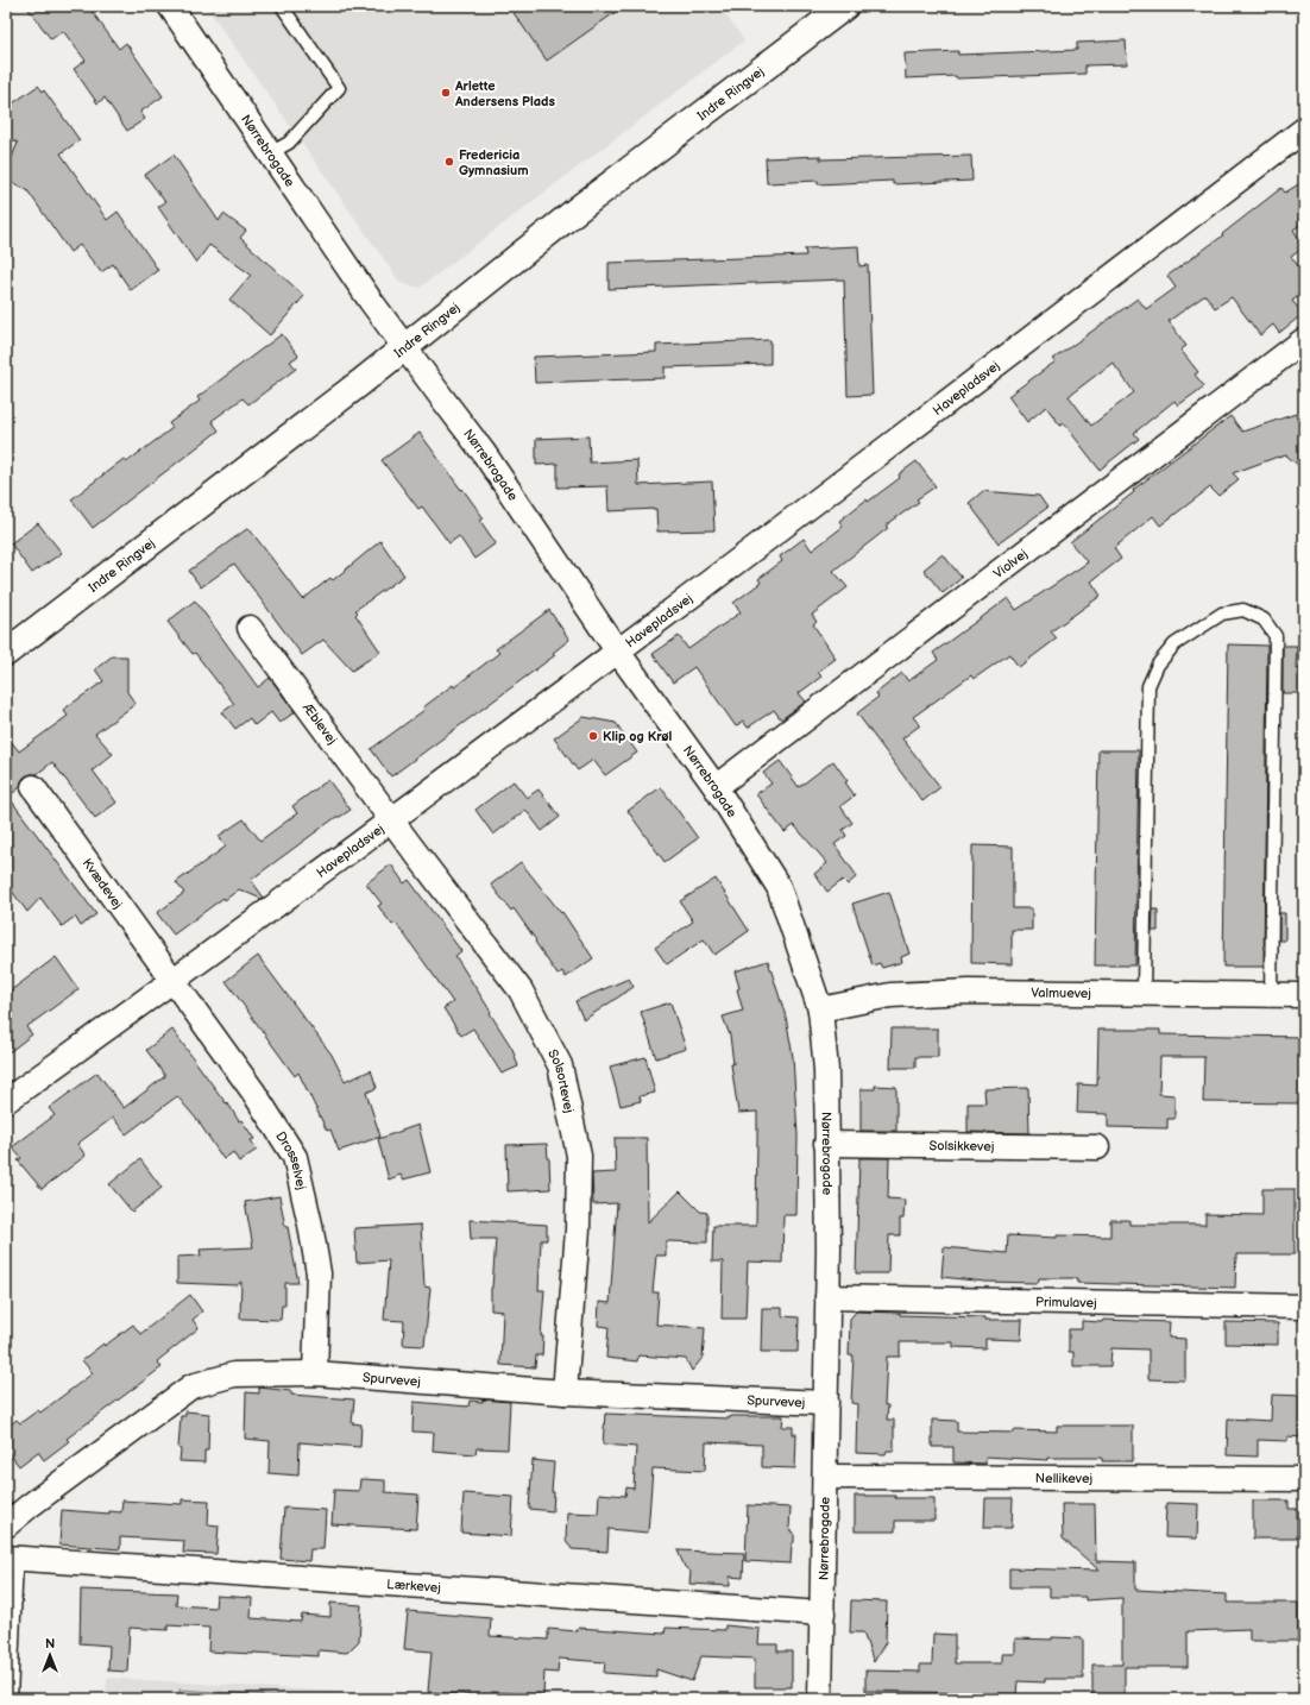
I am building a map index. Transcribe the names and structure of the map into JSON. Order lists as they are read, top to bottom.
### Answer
{
  "streets": {
    "street": [
      "Indre Ringvej",
      "Nørrebrogade",
      "Havepladsvej",
      "Violvej",
      "Æblevej",
      "Kvædevej",
      "Valmuevej",
      "Solsortevej",
      "Solsikkevej",
      "Drosselvej",
      "Primulavej",
      "Spurvevej",
      "Nellikevej",
      "Lærkevej"
    ]
  },
  "crossings": [
    ["Indre Ringvej", "Nørrebrogade"],
    ["Nørrebrogade", "Havepladsvej"],
    ["Nørrebrogade", "Violvej"],
    ["Nørrebrogade", "Valmuevej"],
    ["Nørrebrogade", "Solsikkevej"],
    ["Nørrebrogade", "Primulavej"],
    ["Nørrebrogade", "Spurvevej"],
    ["Nørrebrogade", "Nellikevej"],
    ["Nørrebrogade", "Lærkevej"],
    ["Havepladsvej", "Æblevej"],
    ["Havepladsvej", "Kvædevej"],
    ["Havepladsvej", "Solsortevej"],
    ["Havepladsvej", "Drosselvej"],
    ["Æblevej", "Solsortevej"],
    ["Kvædevej", "Drosselvej"],
    ["Solsortevej", "Spurvevej"],
    ["Drosselvej", "Spurvevej"]
  ],
  "places": ["Arlette Andersens Plads", "Fredericia Gymnasium", "Klip og Krøl"],
  "north": "top"
}
